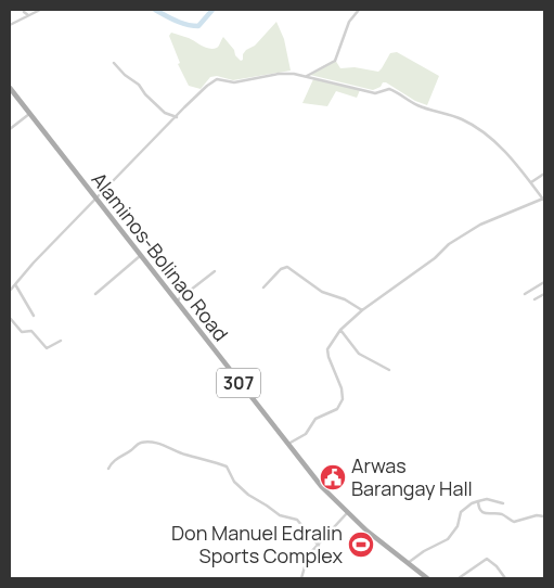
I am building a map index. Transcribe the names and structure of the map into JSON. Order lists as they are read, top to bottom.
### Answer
{
  "streets": {
    "main road": ["Alaminos-Bolinao Road", "307"]
  },
  "places": {
    "public building": ["Arwas Barangay Hall"],
    "sports": ["Don Manuel Edralin Sports Complex"]
  }
}
